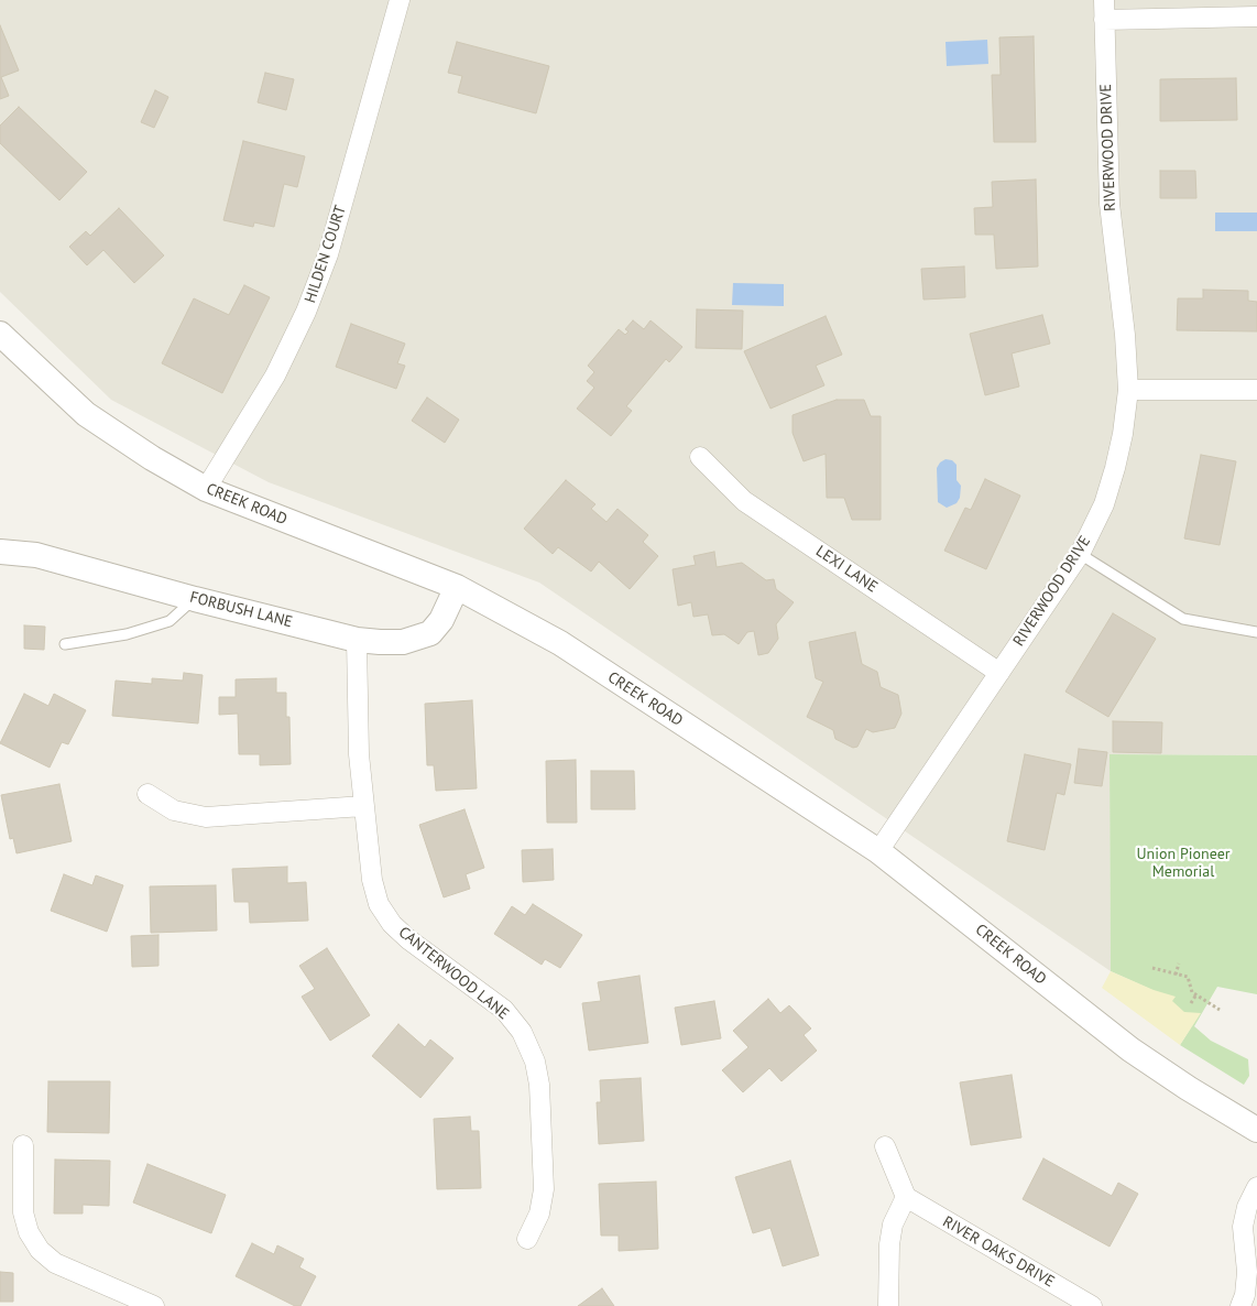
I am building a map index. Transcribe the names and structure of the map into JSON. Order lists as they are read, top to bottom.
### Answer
{
  "streets": {
    "street": [
      "RIVERWOOD DRIVE",
      "HILDEN COURT",
      "CREEK ROAD",
      "LEXI LANE",
      "FORBUSH LANE",
      "CANTERWOOD LANE",
      "RIVER OAKS DRIVE"
    ]
  },
  "crossings": [
    ["RIVERWOOD DRIVE", "CREEK ROAD"],
    ["RIVERWOOD DRIVE", "LEXI LANE"],
    ["HILDEN COURT", "CREEK ROAD"],
    ["CREEK ROAD", "FORBUSH LANE"],
    ["FORBUSH LANE", "CANTERWOOD LANE"]
  ],
  "parks": ["Union Pioneer Memorial"]
}
